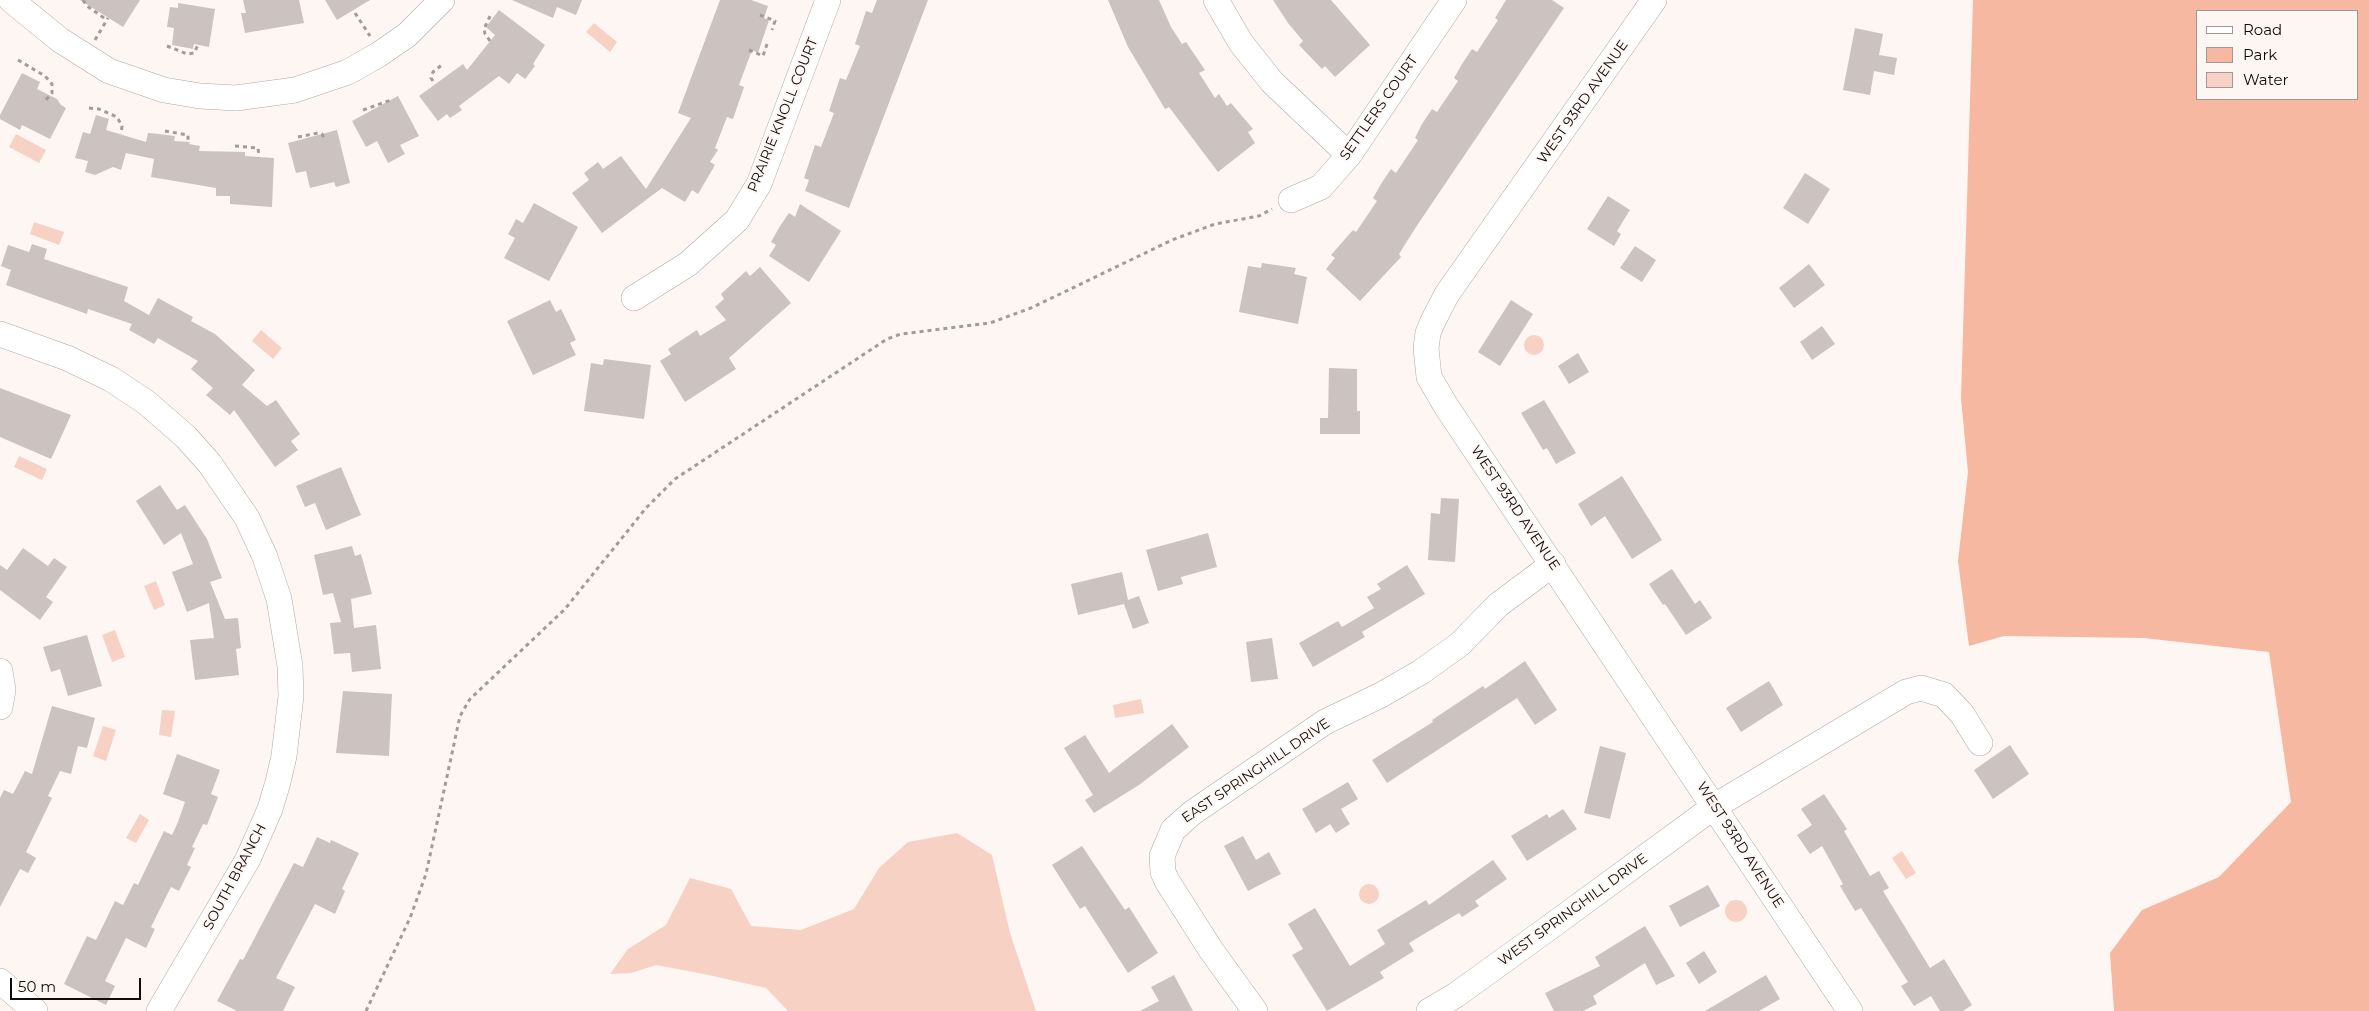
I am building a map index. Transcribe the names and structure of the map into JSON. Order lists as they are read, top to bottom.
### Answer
{
  "streets": {
    "street": [
      "WEST 93RD AVENUE",
      "SETTLERS COURT",
      "PRAIRIE KNOLL COURT",
      "EAST SPRINGHILL DRIVE",
      "SOUTH BRANCH",
      "WEST SPRINGHILL DRIVE"
    ]
  },
  "crossings": [
    ["WEST 93RD AVENUE", "EAST SPRINGHILL DRIVE"],
    ["WEST 93RD AVENUE", "WEST SPRINGHILL DRIVE"]
  ],
  "legend": ["Road", "Park", "Water"],
  "scale_bar": "50 m"
}
